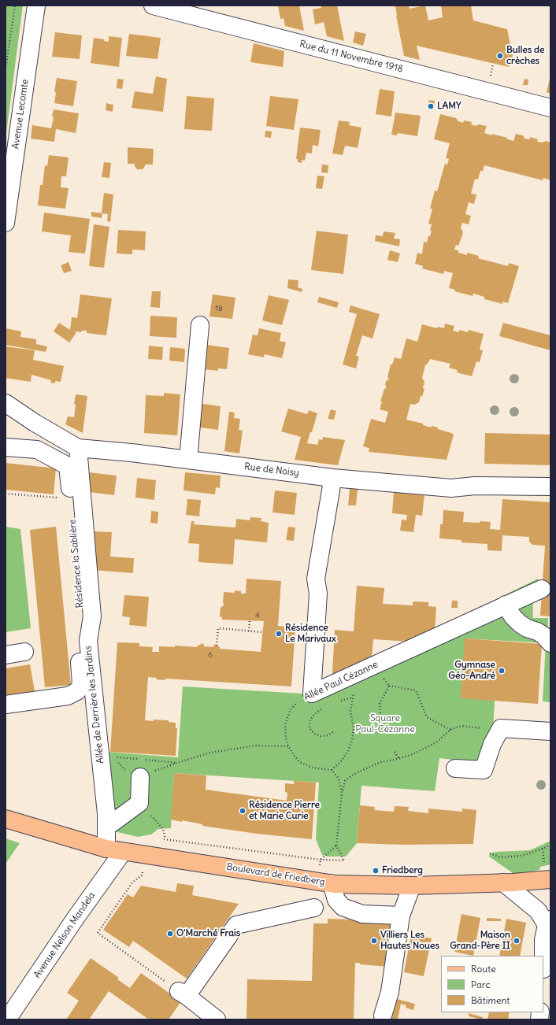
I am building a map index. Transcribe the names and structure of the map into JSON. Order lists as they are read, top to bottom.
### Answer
{
  "streets": {
    "main road": ["Boulevard de Friedberg"],
    "street": [
      "Rue du 11 Novembre 1918",
      "Avenue Lecomte",
      "Rue de Noisy",
      "Résidence la Sablière",
      "Allée Paul Cézanne",
      "Allée de Derrière les Jardins",
      "Avenue Nelson Mandela"
    ]
  },
  "crossings": [
    ["Rue de Noisy", "Allée de Derrière les Jardins"],
    ["Allée de Derrière les Jardins", "Boulevard de Friedberg"],
    ["Allée de Derrière les Jardins", "Avenue Nelson Mandela"],
    ["Boulevard de Friedberg", "Avenue Nelson Mandela"]
  ],
  "parks": ["Square Paul-Cézanne"],
  "places": [
    "Bulles de crèches",
    "LAMY",
    "Résidence Le Marivaux",
    "Gymnase Géo-André",
    "Résidence Pierre et Marie Curie",
    "Friedberg",
    "O'Marché Frais",
    "Villiers Les Hautes Noues",
    "Maison Grand-Père II"
  ],
  "house_numbers": ["18", "4", "6"],
  "legend": ["Route", "Parc", "Bâtiment"]
}
